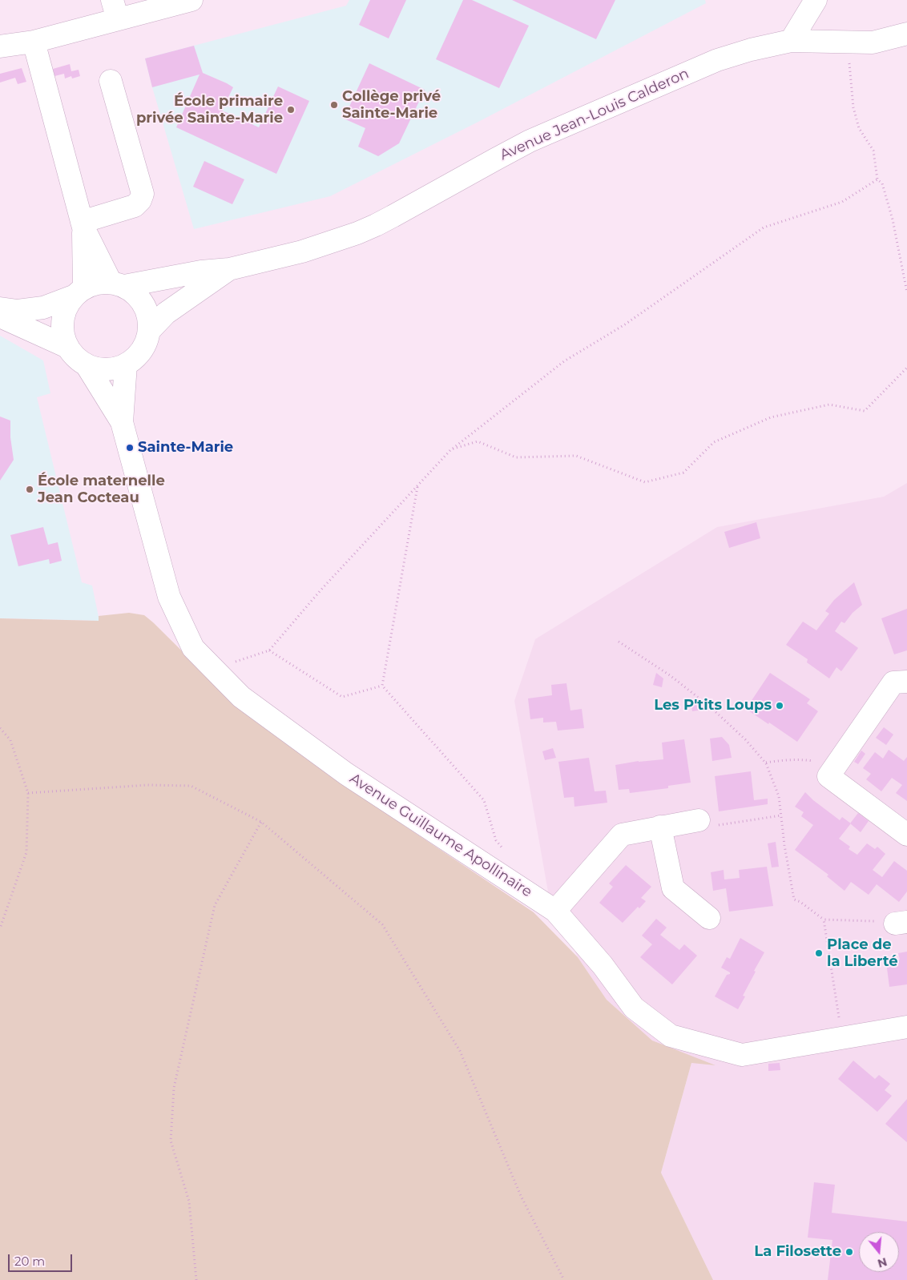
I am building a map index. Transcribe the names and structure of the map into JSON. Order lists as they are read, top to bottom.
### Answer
{
  "streets": {
    "street": ["Avenue Jean-Louis Calderon", "Avenue Guillaume Apollinaire"]
  },
  "crossings": [
    ["Avenue Jean-Louis Calderon", "Avenue Guillaume Apollinaire"]
  ],
  "places": [
    "Collège privé Sainte-Marie",
    "École primaire privée Sainte-Marie",
    "Sainte-Marie",
    "École maternelle Jean Cocteau",
    "Les P'tits Loups",
    "Place de la Liberté",
    "La Filosette"
  ],
  "scale_bar": "20 m",
  "north": "bottom"
}
